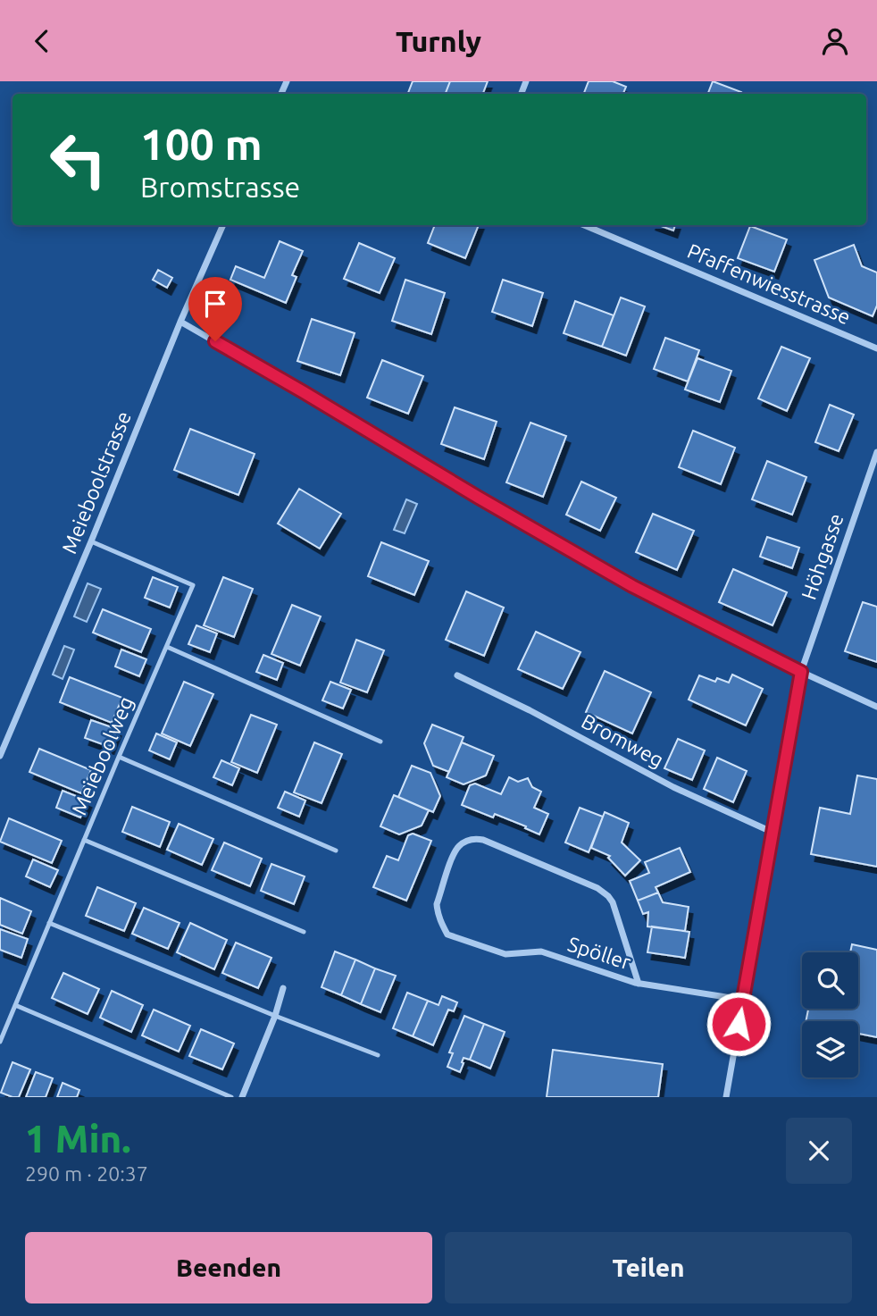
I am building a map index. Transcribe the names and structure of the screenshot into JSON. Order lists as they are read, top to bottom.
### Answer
{
  "streets": {
    "street": [
      "Pfaffenwiesstrasse",
      "Meieboolstrasse",
      "Höhgasse",
      "Bromweg",
      "Spöller"
    ],
    "lane": ["Meieboolweg"]
  },
  "crossings": [
    ["Meieboolstrasse", "Meieboolweg"],
    ["Höhgasse", "Bromweg"],
    ["Höhgasse", "Spöller"]
  ],
  "page": {
    "header": "Turnly",
    "turn": ["100 m", "Bromstrasse"],
    "heading": ["1 Min.", "290 m · 20:37"],
    "buttons": ["Beenden", "Teilen"]
  }
}
